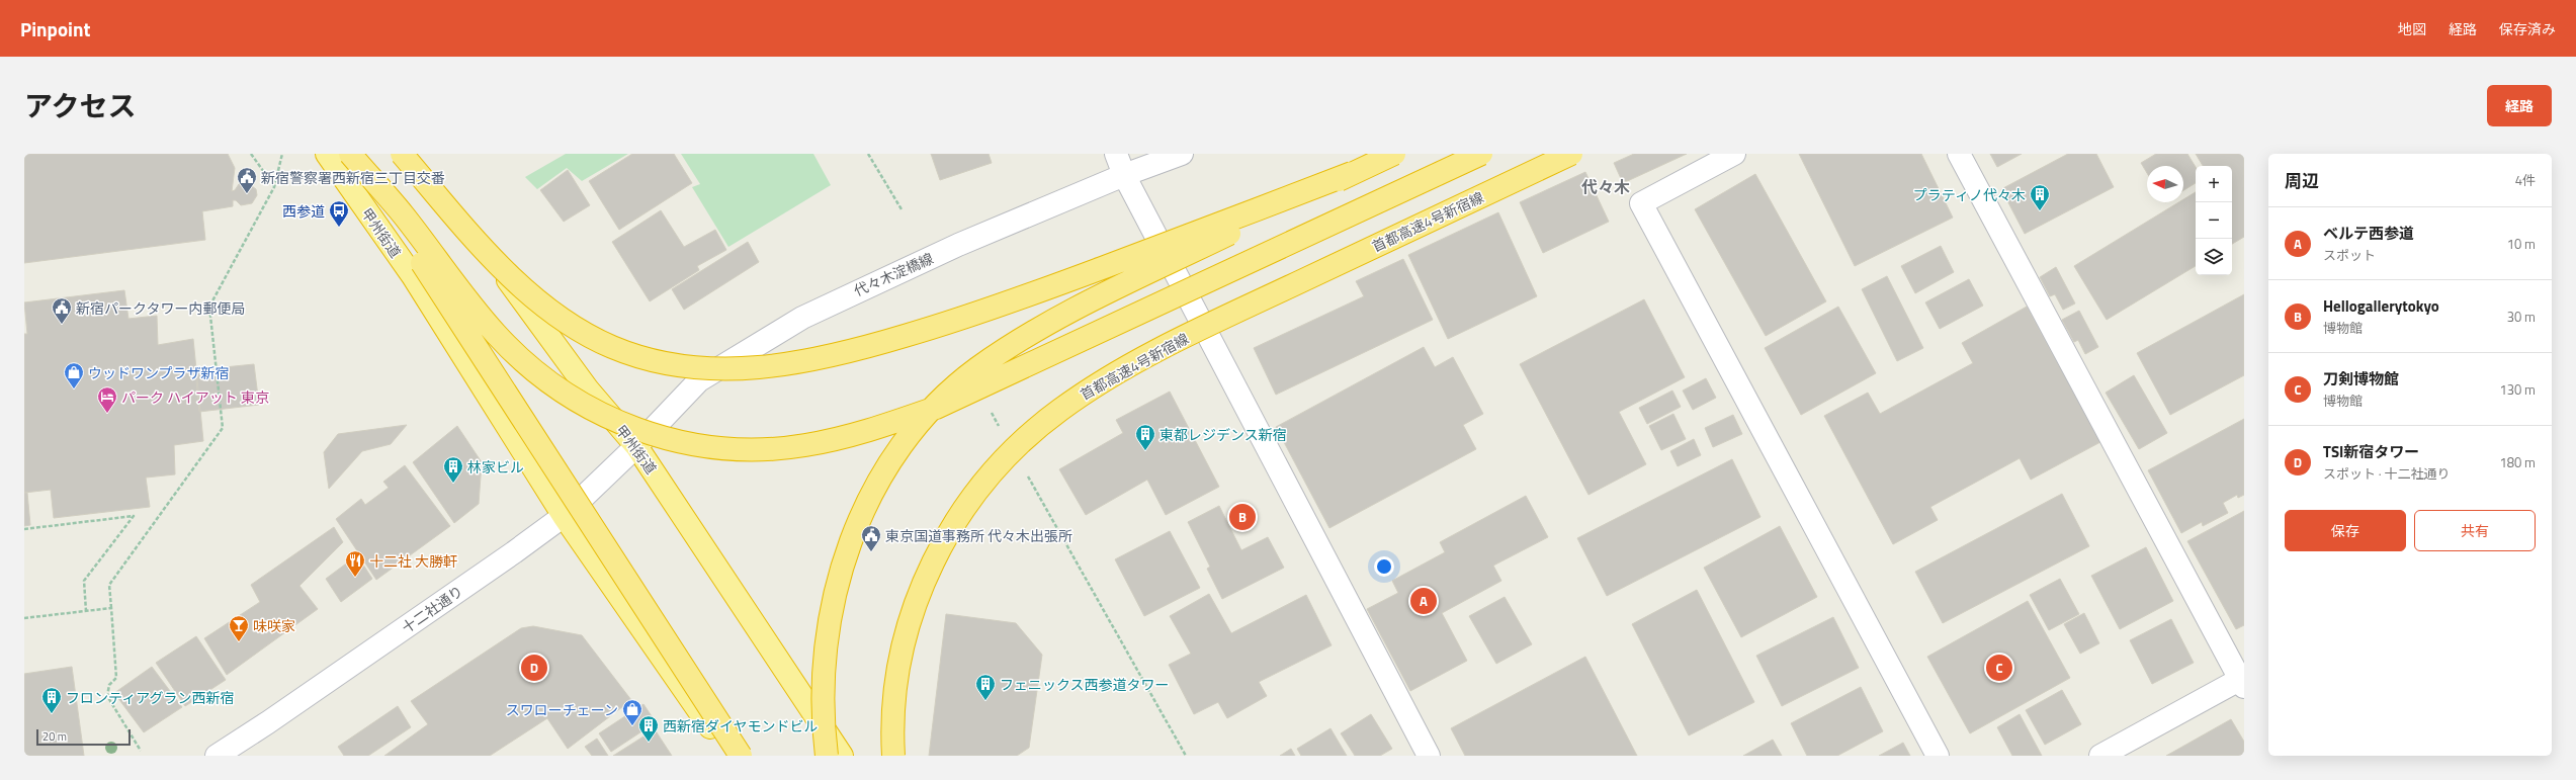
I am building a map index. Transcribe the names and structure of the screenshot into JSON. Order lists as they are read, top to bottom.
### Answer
{
  "streets": {
    "highway": ["首都高速4号新宿線", "甲州街道"],
    "street": ["代々木淀橋線", "十二社通り"]
  },
  "crossings": [
    ["甲州街道", "代々木淀橋線"],
    ["甲州街道", "十二社通り"],
    ["代々木淀橋線", "十二社通り"]
  ],
  "districts": ["代々木"],
  "places": {
    "public building": ["新宿警察署西新宿三丁目交番", "新宿パークタワー内郵便局", "東京国道事務所 代々木出張所"],
    "building": [
      "プラティノ代々木",
      "東都レジデンス新宿",
      "林家ビル",
      "フェニックス西参道タワー",
      "フロンティアグラン西新宿",
      "西新宿ダイヤモンドビル"
    ],
    "bus stop": ["西参道"],
    "shop": ["ウッドワンプラザ新宿", "スワローチェーン"],
    "hotel": ["パーク ハイアット 東京"],
    "restaurant": ["十二社 大勝軒"],
    "bar": ["味咲家"]
  },
  "scale_bar": "20 m",
  "north": "left",
  "page": {
    "header": "Pinpoint",
    "nav": ["地図", "経路", "保存済み"],
    "title": "アクセス",
    "buttons": [
      "経路",
      ["保存", "共有"]
    ],
    "heading": ["周辺", "4件"],
    "map_buttons": ["+", "−"],
    "list": [
      {
        "mark": "A",
        "name": "ベルテ西参道",
        "note": "スポット",
        "value": "10 m"
      },
      {
        "mark": "B",
        "name": "Hellogallerytokyo",
        "note": "博物館",
        "value": "30 m"
      },
      {
        "mark": "C",
        "name": "刀剣博物館",
        "note": "博物館",
        "value": "130 m"
      },
      {
        "mark": "D",
        "name": "TSI新宿タワー",
        "note": "スポット · 十二社通り",
        "value": "180 m"
      }
    ],
    "pins": [
      "B",
      "A",
      "C",
      "D"
    ],
    "scale": "20 m"
  }
}
